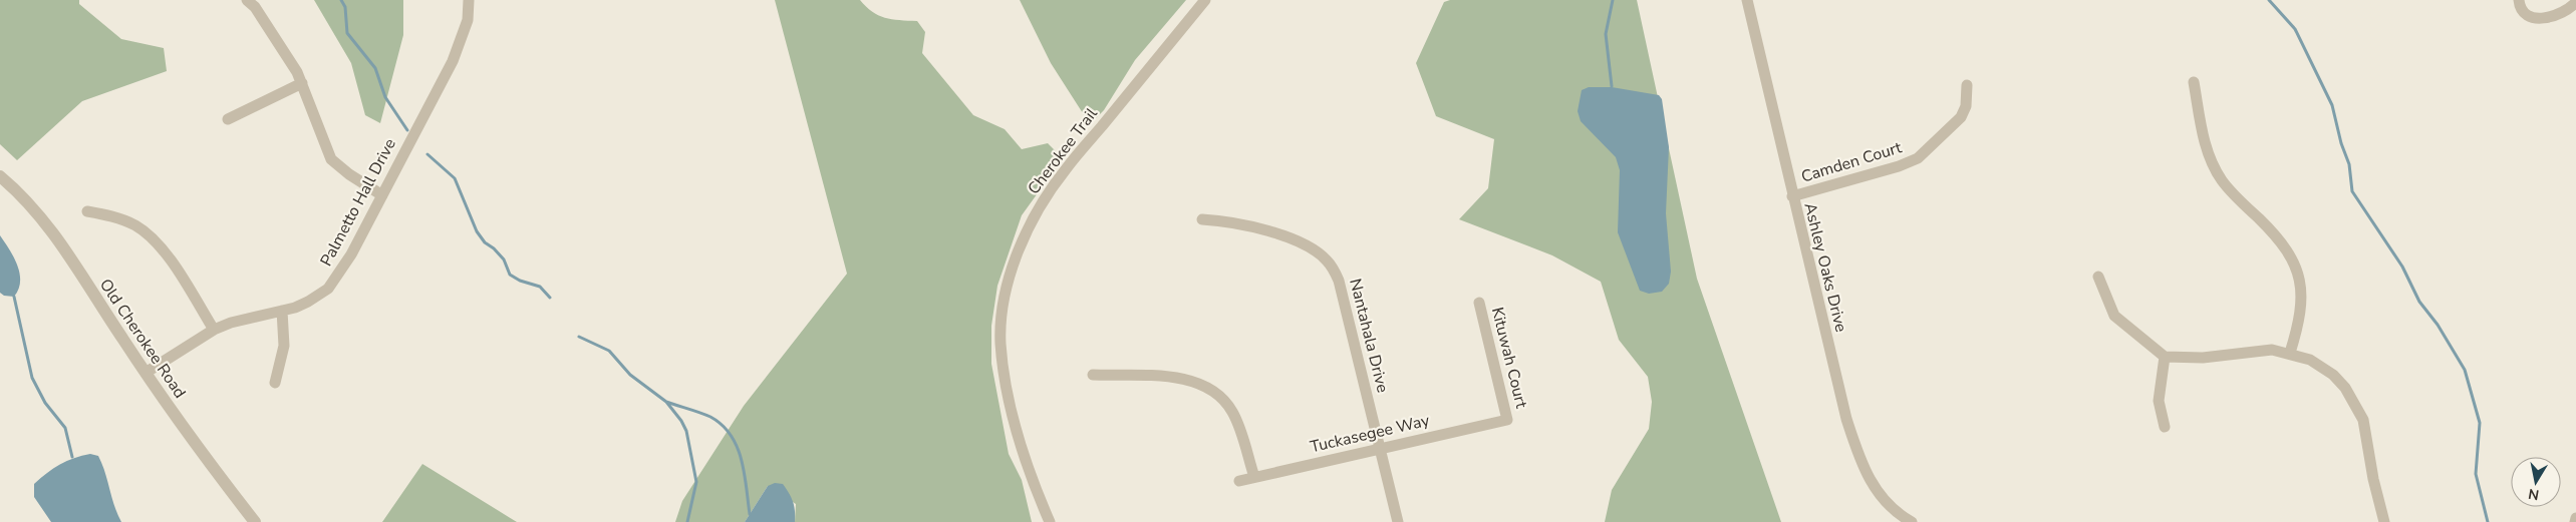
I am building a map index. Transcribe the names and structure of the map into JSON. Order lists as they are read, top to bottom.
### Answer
{
  "streets": {
    "street": [
      "Cherokee Trail",
      "Camden Court",
      "Palmetto Hall Drive",
      "Ashley Oaks Drive",
      "Nantahala Drive",
      "Old Cherokee Road",
      "Kituwah Court",
      "Tuckasegee Way"
    ]
  },
  "crossings": [
    ["Camden Court", "Ashley Oaks Drive"],
    ["Palmetto Hall Drive", "Old Cherokee Road"],
    ["Nantahala Drive", "Tuckasegee Way"],
    ["Kituwah Court", "Tuckasegee Way"]
  ],
  "north": "bottom"
}
